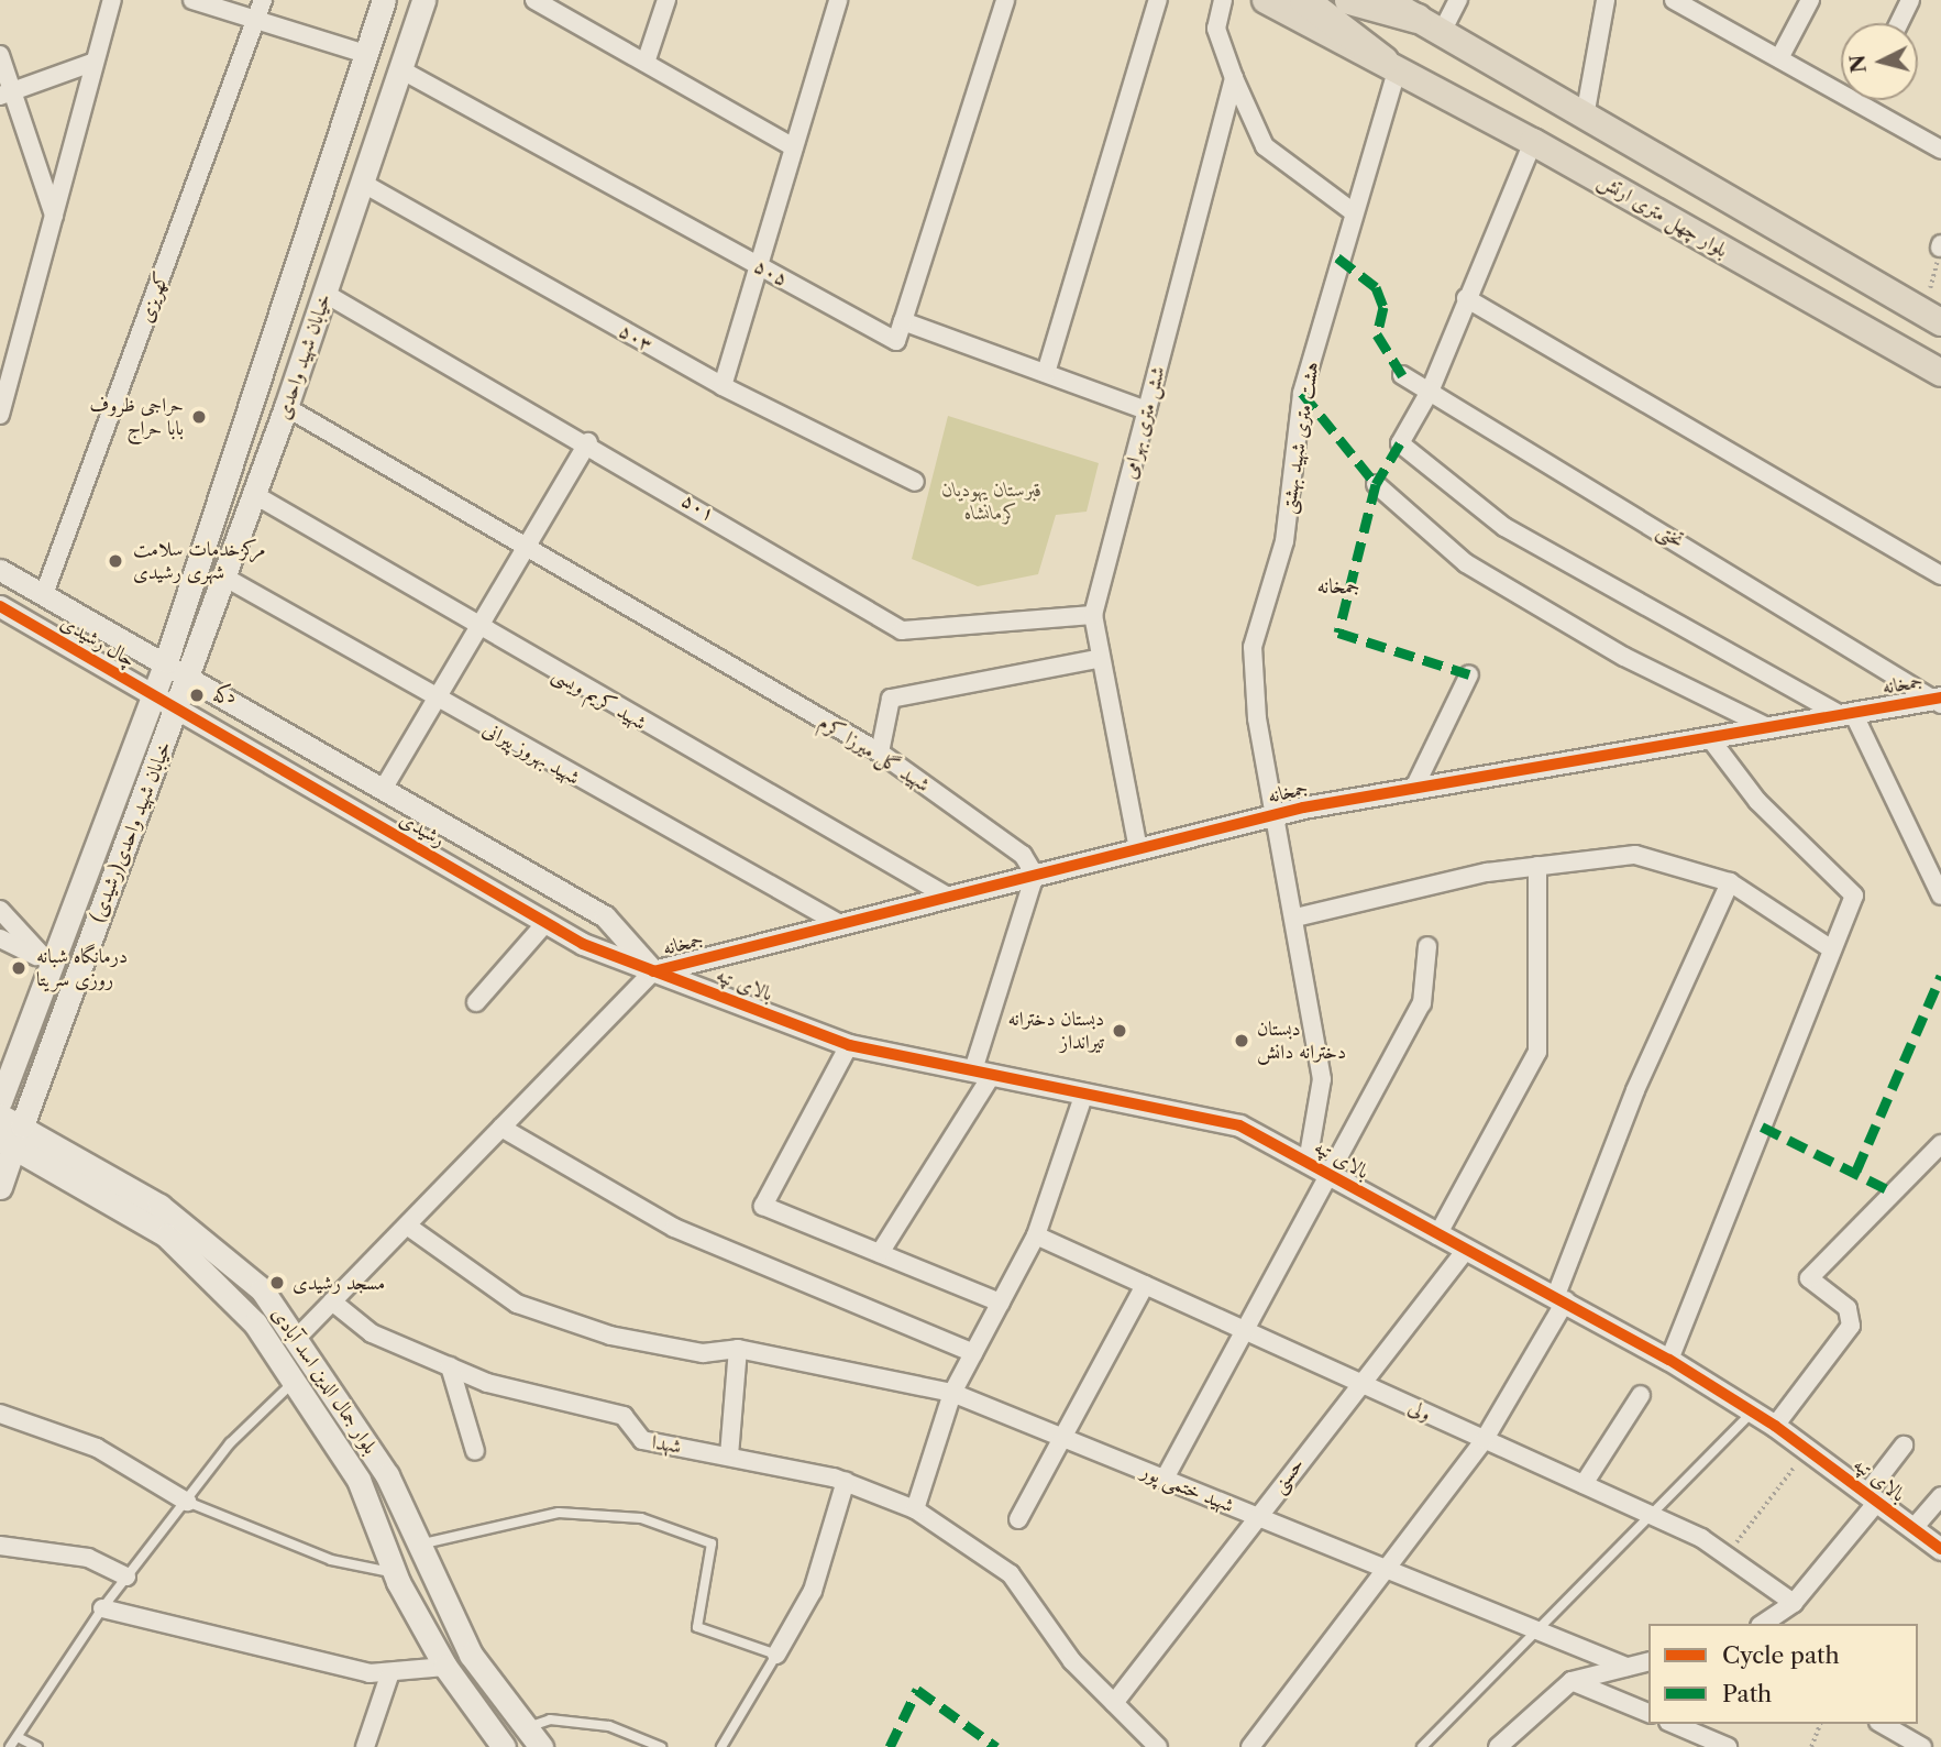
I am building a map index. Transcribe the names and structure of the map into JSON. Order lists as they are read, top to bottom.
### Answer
{
  "streets": {
    "main road": [
      "بلوار چهل متری ارتش",
      "خیابان شهید واحدی",
      "خیابان شهید واحدی(رشیدی)",
      "بلوار جمال الدین اسد آبادی"
    ],
    "street": [
      "۵۰۵",
      "کهریزی",
      "۵۰۳",
      "شش متری بهرامی",
      "هشت متری شهید بهشتی",
      "۵۰۱",
      "تختی",
      "چال رشیدی",
      "جمخانه",
      "شهید کریم ویسی",
      "شهید بهروز پیرانی",
      "شهید گل میرزا کرم",
      "رشیدی",
      "بالای تپه",
      "ولی",
      "شهدا",
      "حسنی",
      "شهید ختمی پور"
    ]
  },
  "crossings": [
    ["بلوار چهل متری ارتش", "هشت متری شهید بهشتی"],
    ["۵۰۵", "خیابان شهید واحدی"],
    ["کهریزی", "چال رشیدی"],
    ["۵۰۳", "خیابان شهید واحدی"],
    ["خیابان شهید واحدی", "۵۰۱"],
    ["خیابان شهید واحدی", "چال رشیدی"],
    ["خیابان شهید واحدی", "شهید کریم ویسی"],
    ["خیابان شهید واحدی", "شهید بهروز پیرانی"],
    ["خیابان شهید واحدی", "شهید گل میرزا کرم"],
    ["خیابان شهید واحدی", "رشیدی"],
    ["خیابان شهید واحدی", "خیابان شهید واحدی(رشیدی)"],
    ["شش متری بهرامی", "۵۰۱"],
    ["شش متری بهرامی", "جمخانه"],
    ["هشت متری شهید بهشتی", "جمخانه"],
    ["هشت متری شهید بهشتی", "بالای تپه"],
    ["تختی", "جمخانه"],
    ["چال رشیدی", "رشیدی"],
    ["چال رشیدی", "خیابان شهید واحدی(رشیدی)"],
    ["جمخانه", "شهید کریم ویسی"],
    ["جمخانه", "شهید بهروز پیرانی"],
    ["جمخانه", "شهید گل میرزا کرم"],
    ["جمخانه", "رشیدی"],
    ["جمخانه", "بالای تپه"],
    ["رشیدی", "خیابان شهید واحدی(رشیدی)"],
    ["رشیدی", "بالای تپه"],
    ["خیابان شهید واحدی(رشیدی)", "بلوار جمال الدین اسد آبادی"],
    ["بالای تپه", "حسنی"],
    ["ولی", "حسنی"],
    ["شهدا", "حسنی"],
    ["حسنی", "شهید ختمی پور"]
  ],
  "districts": ["جمخانه"],
  "parks": ["قبرستان یهودیان کرمانشاه"],
  "places": [
    "حراجی ظروف بابا حراج",
    "مرکزخدمات سلامت شهری رشیدی",
    "دکه",
    "درمانگاه شبانه روزی سریتا",
    "دبستان دخترانه تیرانداز",
    "دبستان دخترانه دانش",
    "مسجد رشیدی"
  ],
  "legend": ["Cycle path", "Path"],
  "north": "left"
}
